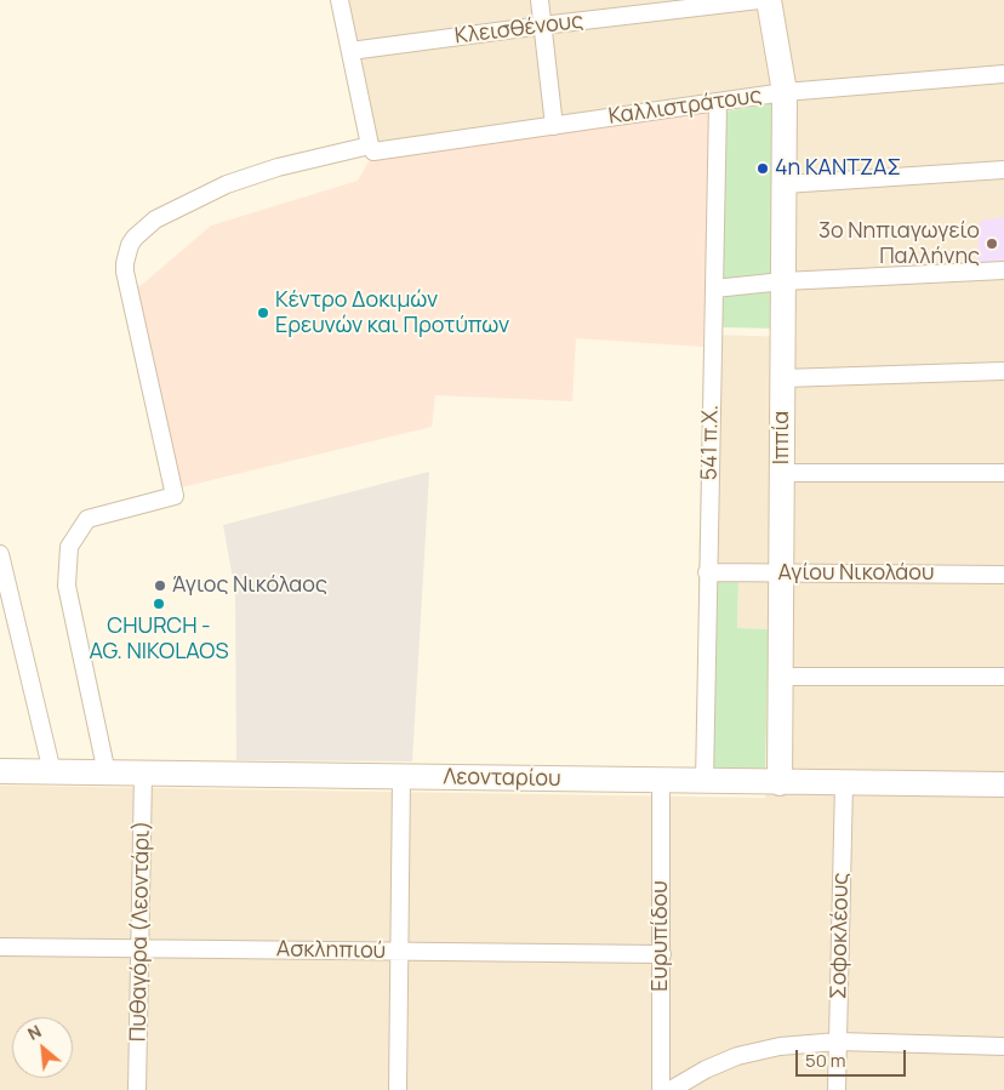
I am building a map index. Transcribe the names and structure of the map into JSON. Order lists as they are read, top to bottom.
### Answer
{
  "streets": {
    "street": [
      "Κλεισθένους",
      "Καλλιστράτους",
      "Ιππία",
      "541 π.Χ.",
      "Αγίου Νικολάου",
      "Λεονταρίου",
      "Πυθαγόρα (Λεοντάρι)",
      "Ευρυπίδου",
      "Σοφοκλέους",
      "Ασκληπιού"
    ]
  },
  "crossings": [
    ["Καλλιστράτους", "Ιππία"],
    ["Καλλιστράτους", "541 π.Χ."],
    ["Ιππία", "Αγίου Νικολάου"],
    ["Ιππία", "Λεονταρίου"],
    ["541 π.Χ.", "Αγίου Νικολάου"],
    ["541 π.Χ.", "Λεονταρίου"],
    ["Λεονταρίου", "Πυθαγόρα (Λεοντάρι)"],
    ["Λεονταρίου", "Ευρυπίδου"],
    ["Λεονταρίου", "Σοφοκλέους"],
    ["Πυθαγόρα (Λεοντάρι)", "Ασκληπιού"],
    ["Ευρυπίδου", "Ασκληπιού"]
  ],
  "places": [
    "4η ΚΑΝΤΖΑΣ",
    "3ο Νηπιαγωγείο Παλλήνης",
    "Κέντρο Δοκιμών Ερευνών και Προτύπων",
    "Άγιος Νικόλαος",
    "CHURCH - AG. NIKOLAOS"
  ],
  "scale_bar": "50 m",
  "north": "top left"
}
